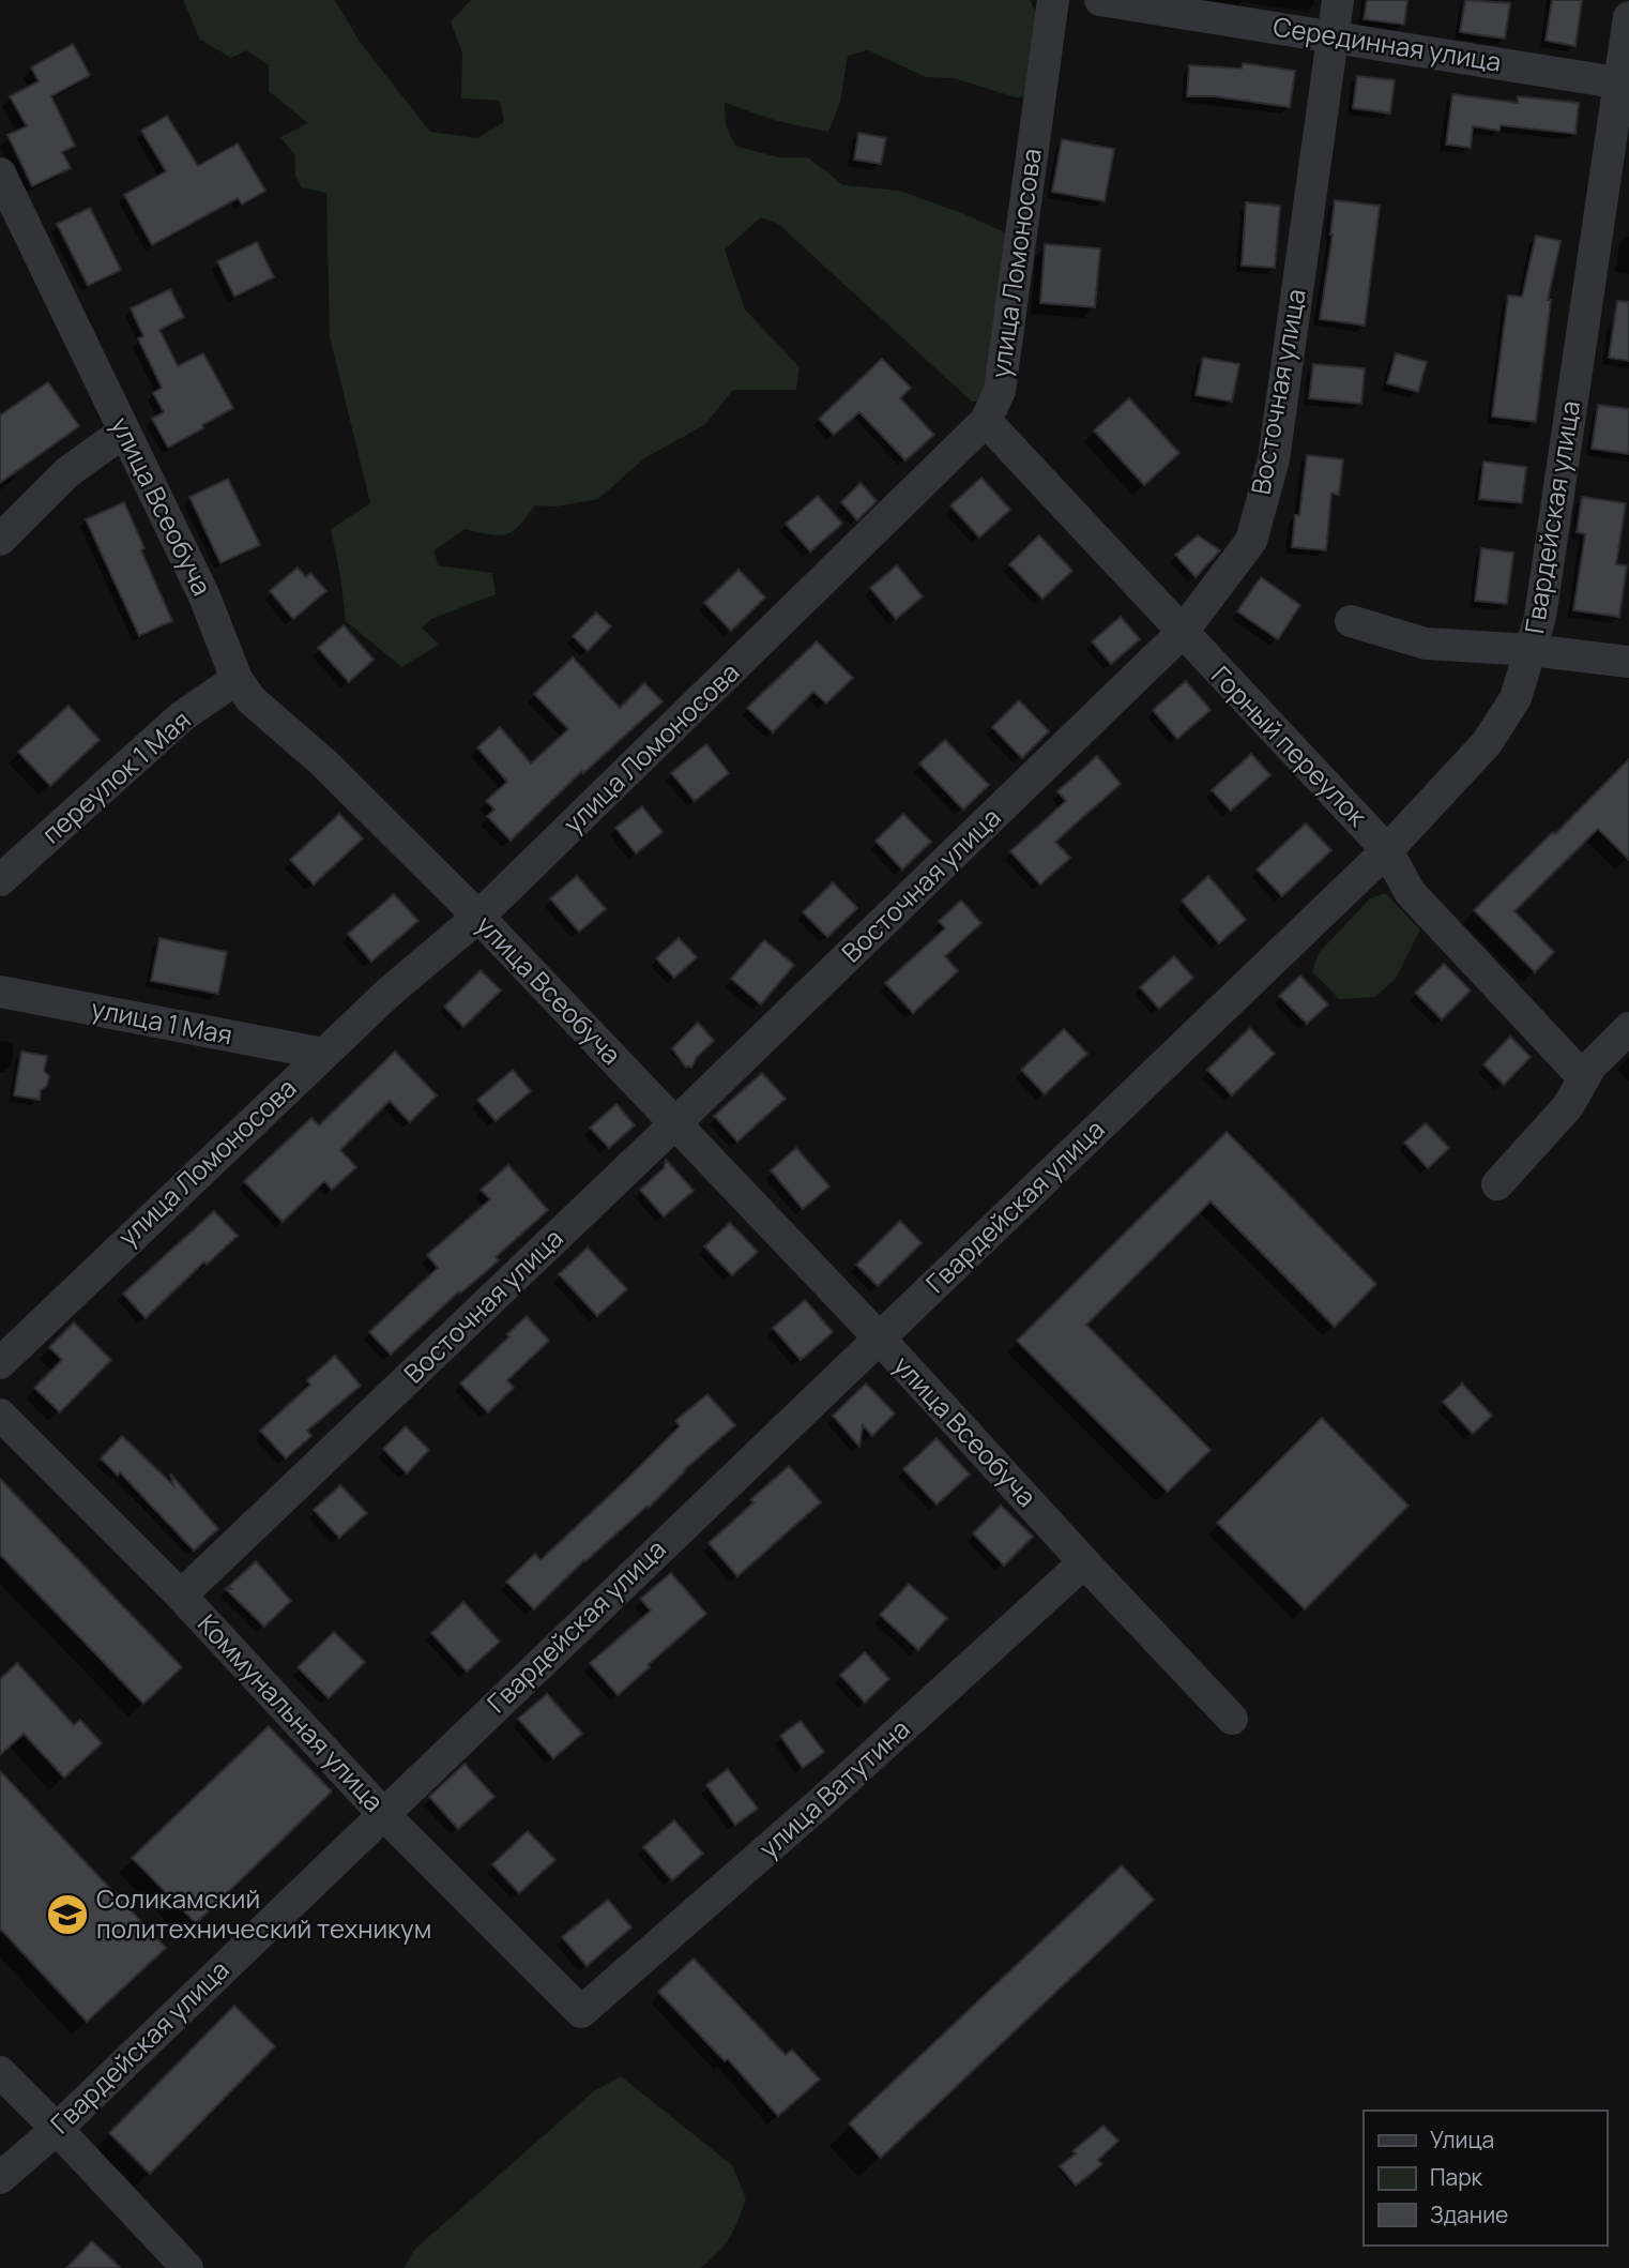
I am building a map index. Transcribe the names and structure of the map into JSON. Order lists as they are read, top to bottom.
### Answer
{
  "streets": {
    "street": [
      "Серединная улица",
      "улица Ломоносова",
      "Восточная улица",
      "улица Всеобуча",
      "Гвардейская улица",
      "Горный переулок",
      "переулок 1 Мая",
      "улица 1 Мая",
      "Коммунальная улица",
      "улица Ватутина"
    ]
  },
  "crossings": [
    ["Серединная улица", "Восточная улица"],
    ["Серединная улица", "Гвардейская улица"],
    ["улица Ломоносова", "улица Всеобуча"],
    ["улица Ломоносова", "Горный переулок"],
    ["улица Ломоносова", "улица 1 Мая"],
    ["Восточная улица", "улица Всеобуча"],
    ["Восточная улица", "Горный переулок"],
    ["Восточная улица", "Коммунальная улица"],
    ["улица Всеобуча", "Гвардейская улица"],
    ["улица Всеобуча", "переулок 1 Мая"],
    ["улица Всеобуча", "улица Ватутина"],
    ["Гвардейская улица", "Горный переулок"],
    ["Гвардейская улица", "Коммунальная улица"],
    ["Коммунальная улица", "улица Ватутина"]
  ],
  "places": {
    "school or university": ["Соликамский политехнический техникум"]
  },
  "legend": ["Улица", "Парк", "Здание"]
}
